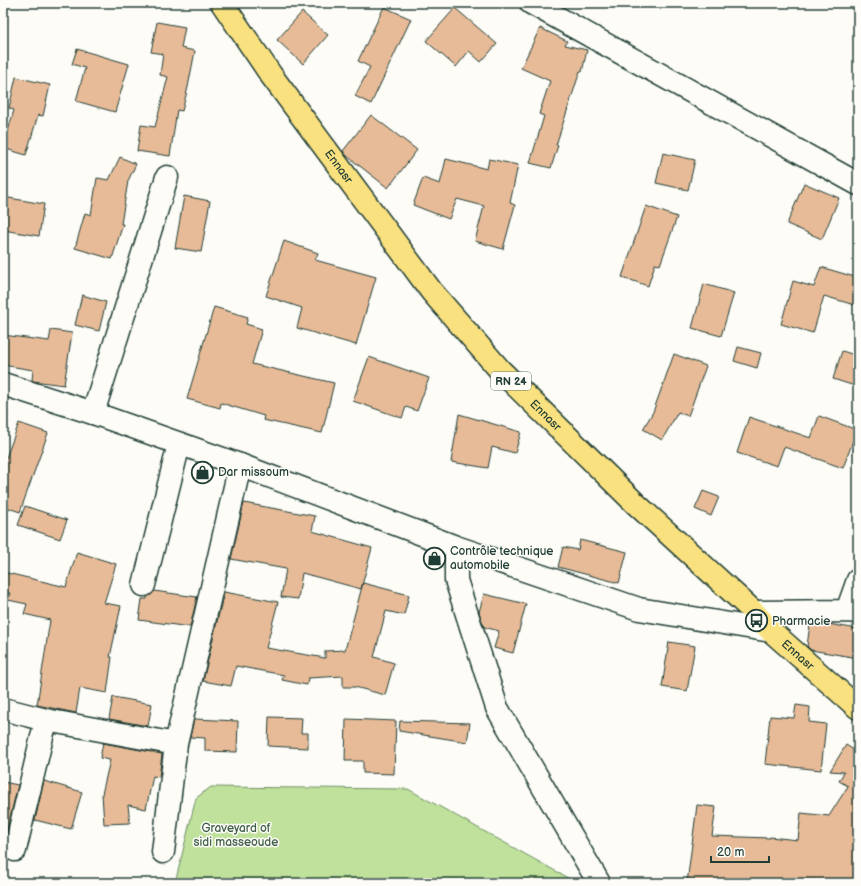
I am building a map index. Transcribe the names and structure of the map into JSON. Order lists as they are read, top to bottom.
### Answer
{
  "streets": {
    "main road": ["Ennasr", "RN 24"]
  },
  "parks": ["Graveyard of sidi masseoude"],
  "places": {
    "shop": ["Dar missoum", "Contrôle technique automobile"],
    "bus stop": ["Pharmacie"]
  },
  "scale_bar": "20 m"
}
